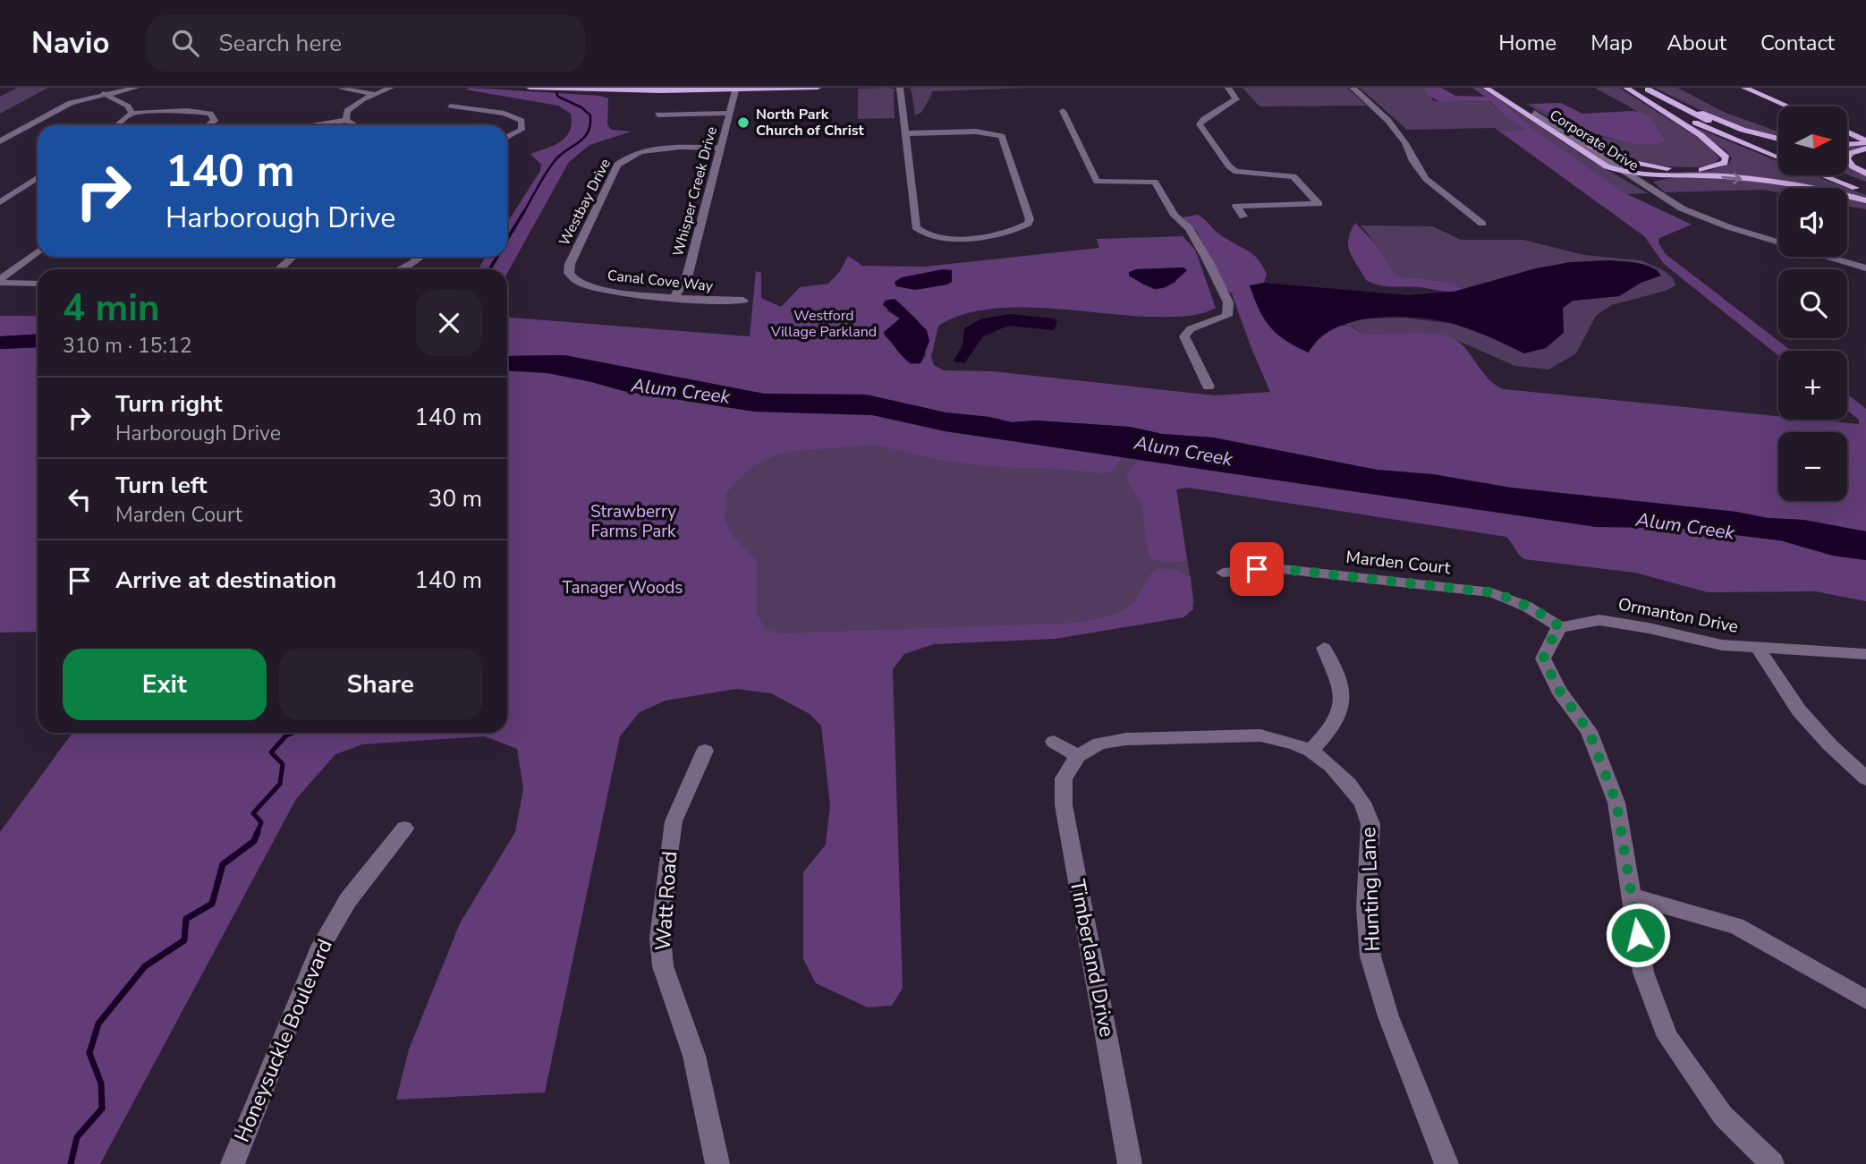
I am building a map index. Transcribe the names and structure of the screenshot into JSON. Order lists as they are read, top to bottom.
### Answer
{
  "streets": {
    "main road": ["Corporate Drive"],
    "street": [
      "Whisper Creek Drive",
      "Westbay Drive",
      "Canal Cove Way",
      "Marden Court",
      "Ormanton Drive",
      "Hunting Lane",
      "Watt Road",
      "Timberland Drive",
      "Honeysuckle Boulevard"
    ]
  },
  "crossings": [
    ["Whisper Creek Drive", "Westbay Drive"],
    ["Whisper Creek Drive", "Canal Cove Way"],
    ["Westbay Drive", "Canal Cove Way"],
    ["Marden Court", "Ormanton Drive"],
    ["Hunting Lane", "Timberland Drive"]
  ],
  "water": ["Alum Creek"],
  "parks": ["Westford Village Parkland", "Strawberry Farms Park", "Tanager Woods"],
  "places": ["North Park Church of Christ"],
  "north": "right",
  "page": {
    "header": "Navio",
    "search": "Search here",
    "nav": [
      "Home",
      "Map",
      "About",
      "Contact"
    ],
    "map_buttons": ["+", "−"],
    "turn": ["140 m", "Harborough Drive"],
    "heading": ["4 min", "310 m · 15:12"],
    "list": [
      {
        "name": "Turn right",
        "note": "Harborough Drive",
        "value": "140 m"
      },
      {
        "name": "Turn left",
        "note": "Marden Court",
        "value": "30 m"
      },
      {
        "name": "Arrive at destination",
        "value": "140 m"
      }
    ],
    "buttons": ["Exit", "Share"]
  }
}
